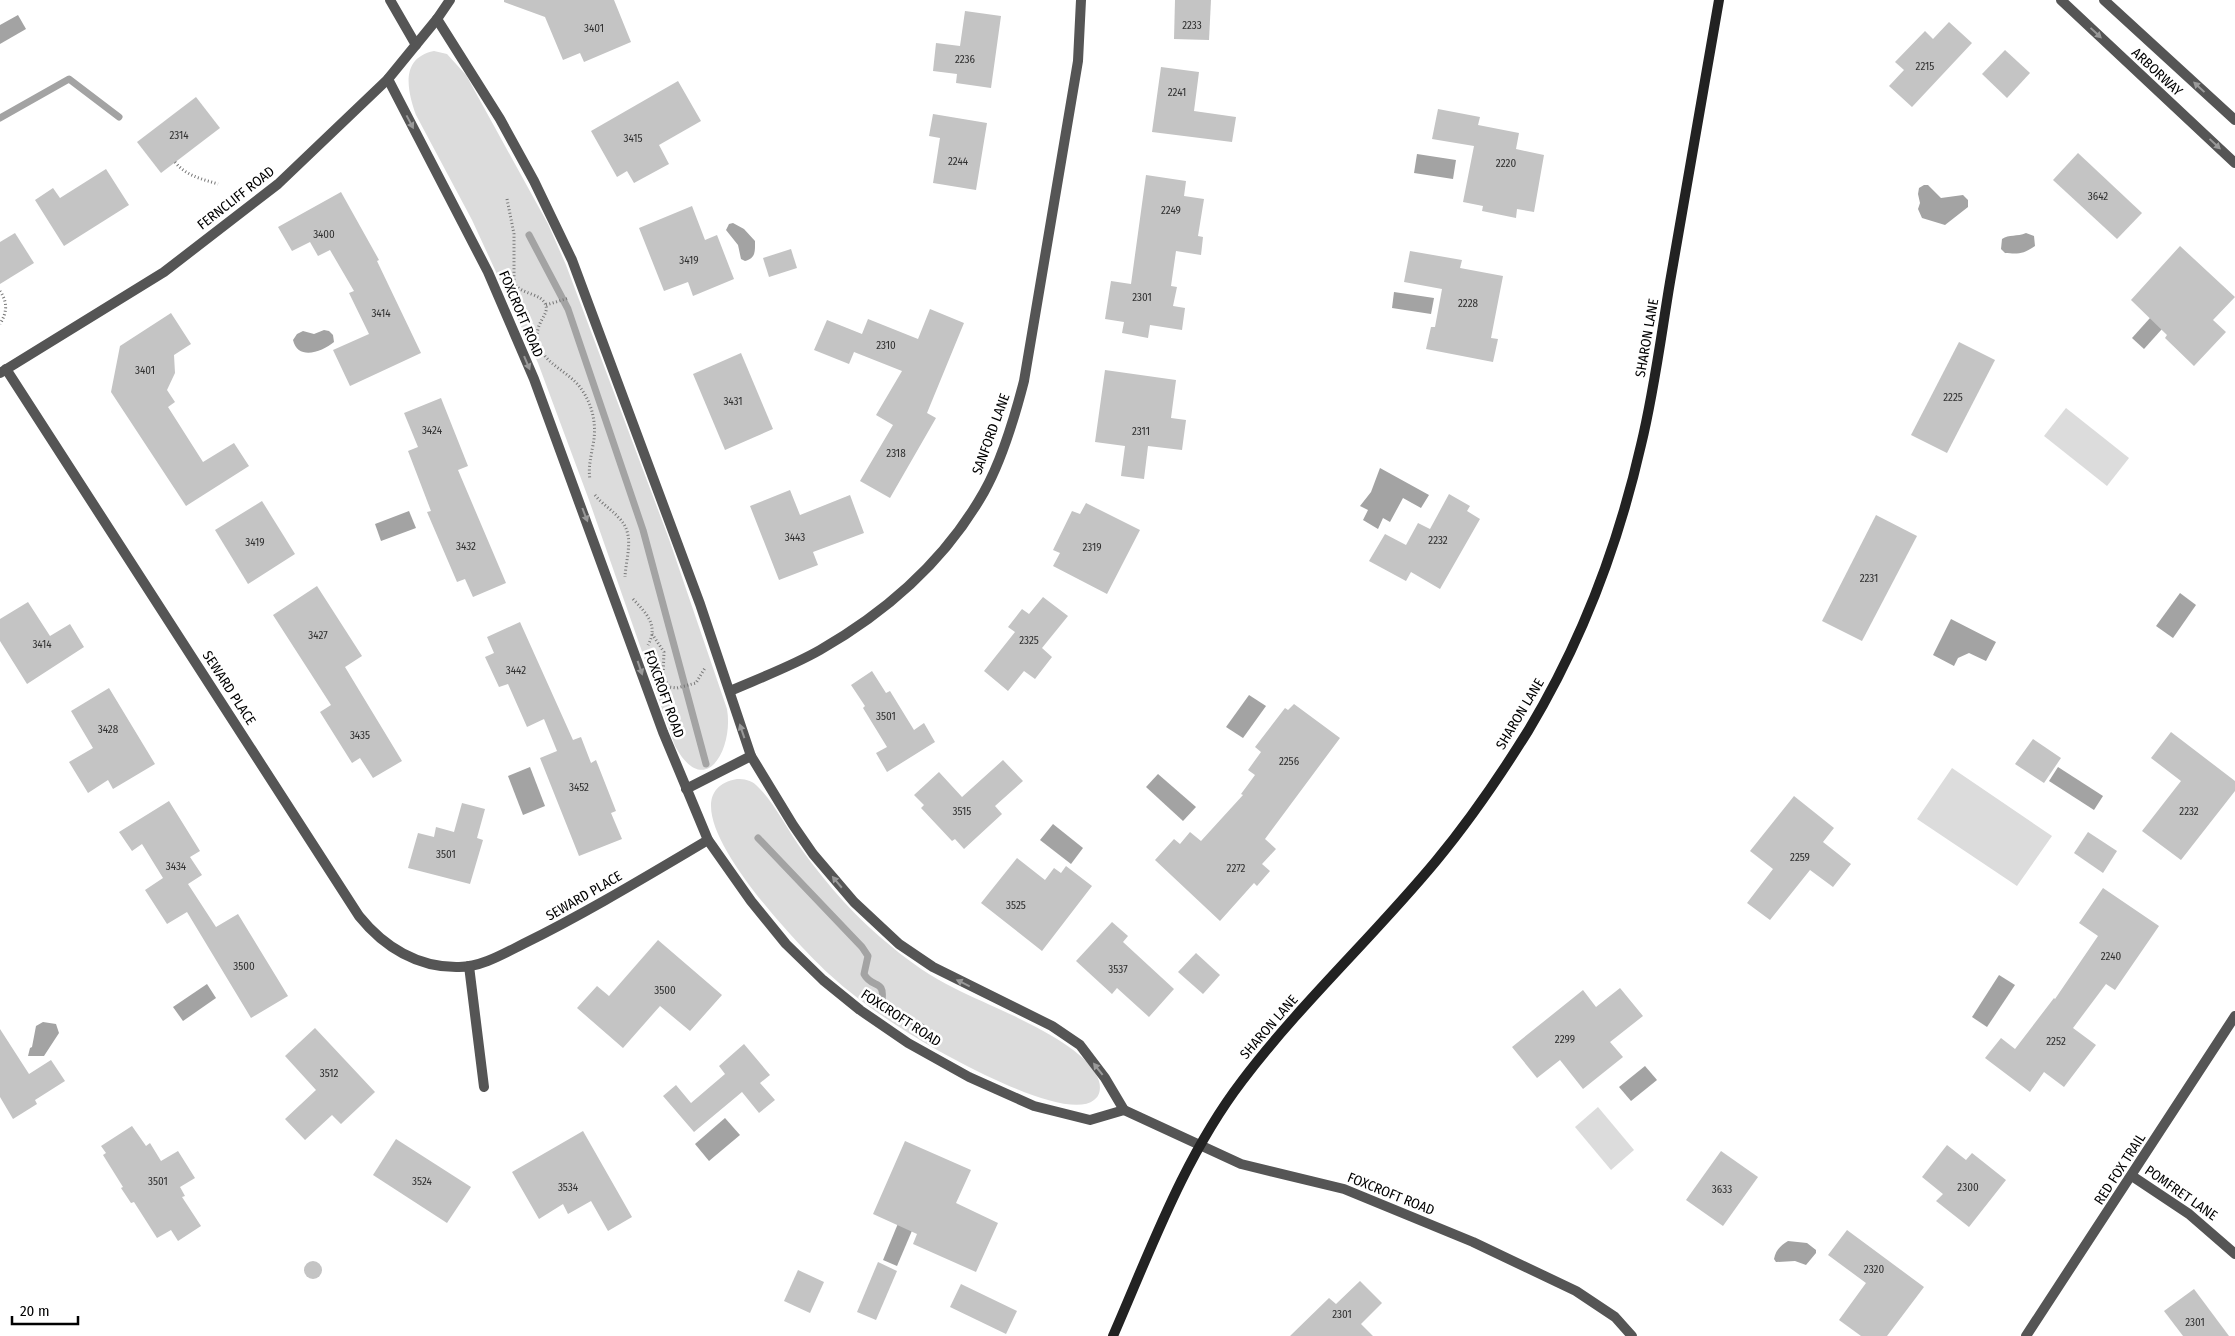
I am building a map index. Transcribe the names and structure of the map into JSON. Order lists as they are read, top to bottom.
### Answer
{
  "streets": {
    "main road": ["SHARON LANE"],
    "street": [
      "ARBORWAY",
      "FERNCLIFF ROAD",
      "FOXCROFT ROAD",
      "SANFORD LANE",
      "SEWARD PLACE",
      "RED FOX TRAIL",
      "POMFRET LANE"
    ]
  },
  "crossings": [
    ["FERNCLIFF ROAD", "FOXCROFT ROAD"],
    ["FERNCLIFF ROAD", "SEWARD PLACE"],
    ["FOXCROFT ROAD", "SHARON LANE"],
    ["FOXCROFT ROAD", "SEWARD PLACE"],
    ["RED FOX TRAIL", "POMFRET LANE"]
  ],
  "house_numbers": [
    "2233",
    "3401",
    "2236",
    "2215",
    "2241",
    "2314",
    "3415",
    "2244",
    "2220",
    "3642",
    "2249",
    "3400",
    "3419",
    "2301",
    "2228",
    "3414",
    "2310",
    "3401",
    "2225",
    "3431",
    "3424",
    "2311",
    "2318",
    "3443",
    "2232",
    "3419",
    "3432",
    "2319",
    "2231",
    "3427",
    "2325",
    "3414",
    "3442",
    "3501",
    "3428",
    "3435",
    "2256",
    "3452",
    "3515",
    "2232",
    "3501",
    "2259",
    "3434",
    "2272",
    "3525",
    "2240",
    "3500",
    "3537",
    "3500",
    "2299",
    "2252",
    "3512",
    "3501",
    "3524",
    "3534",
    "2300",
    "3633",
    "2320",
    "2301",
    "2301"
  ],
  "scale_bar": "20 m"
}
